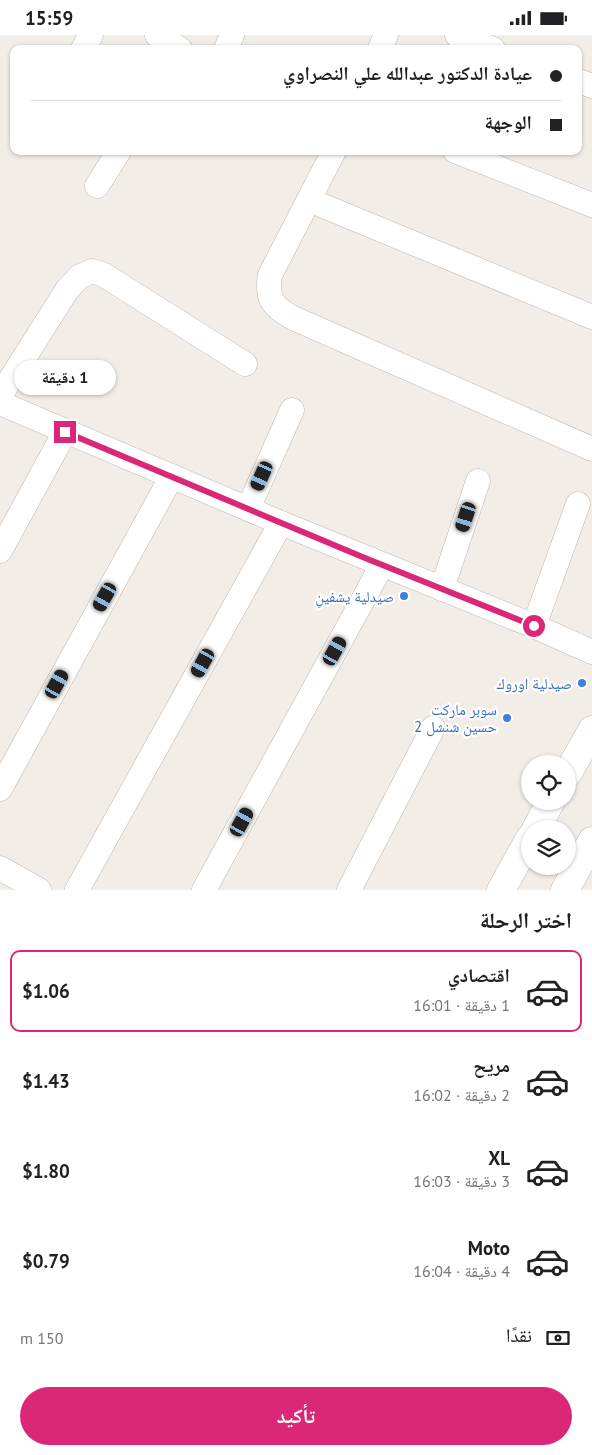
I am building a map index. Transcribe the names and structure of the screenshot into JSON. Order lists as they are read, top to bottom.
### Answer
{
  "places": ["صيدلية يشفينِ", "صيدلية اوروك", "سوبر ماركت حسين شنشل 2"],
  "page": {
    "status": "15:59",
    "banner": ["عيادة الدكتور عبدالله علي النصراوي", "الوجهة"],
    "bubble": "1 دقيقة",
    "heading": "اختر الرحلة",
    "list": [
      {
        "name": "اقتصادي",
        "note": "1 دقيقة · 16:01",
        "value": "$1.06"
      },
      {
        "name": "مريح",
        "note": "2 دقيقة · 16:02",
        "value": "$1.43"
      },
      {
        "name": "XL",
        "note": "3 دقيقة · 16:03",
        "value": "$1.80"
      },
      {
        "name": "Moto",
        "note": "4 دقيقة · 16:04",
        "value": "$0.79"
      }
    ],
    "pay": ["نقدًا", "150 m"],
    "buttons": "تأكيد"
  }
}
